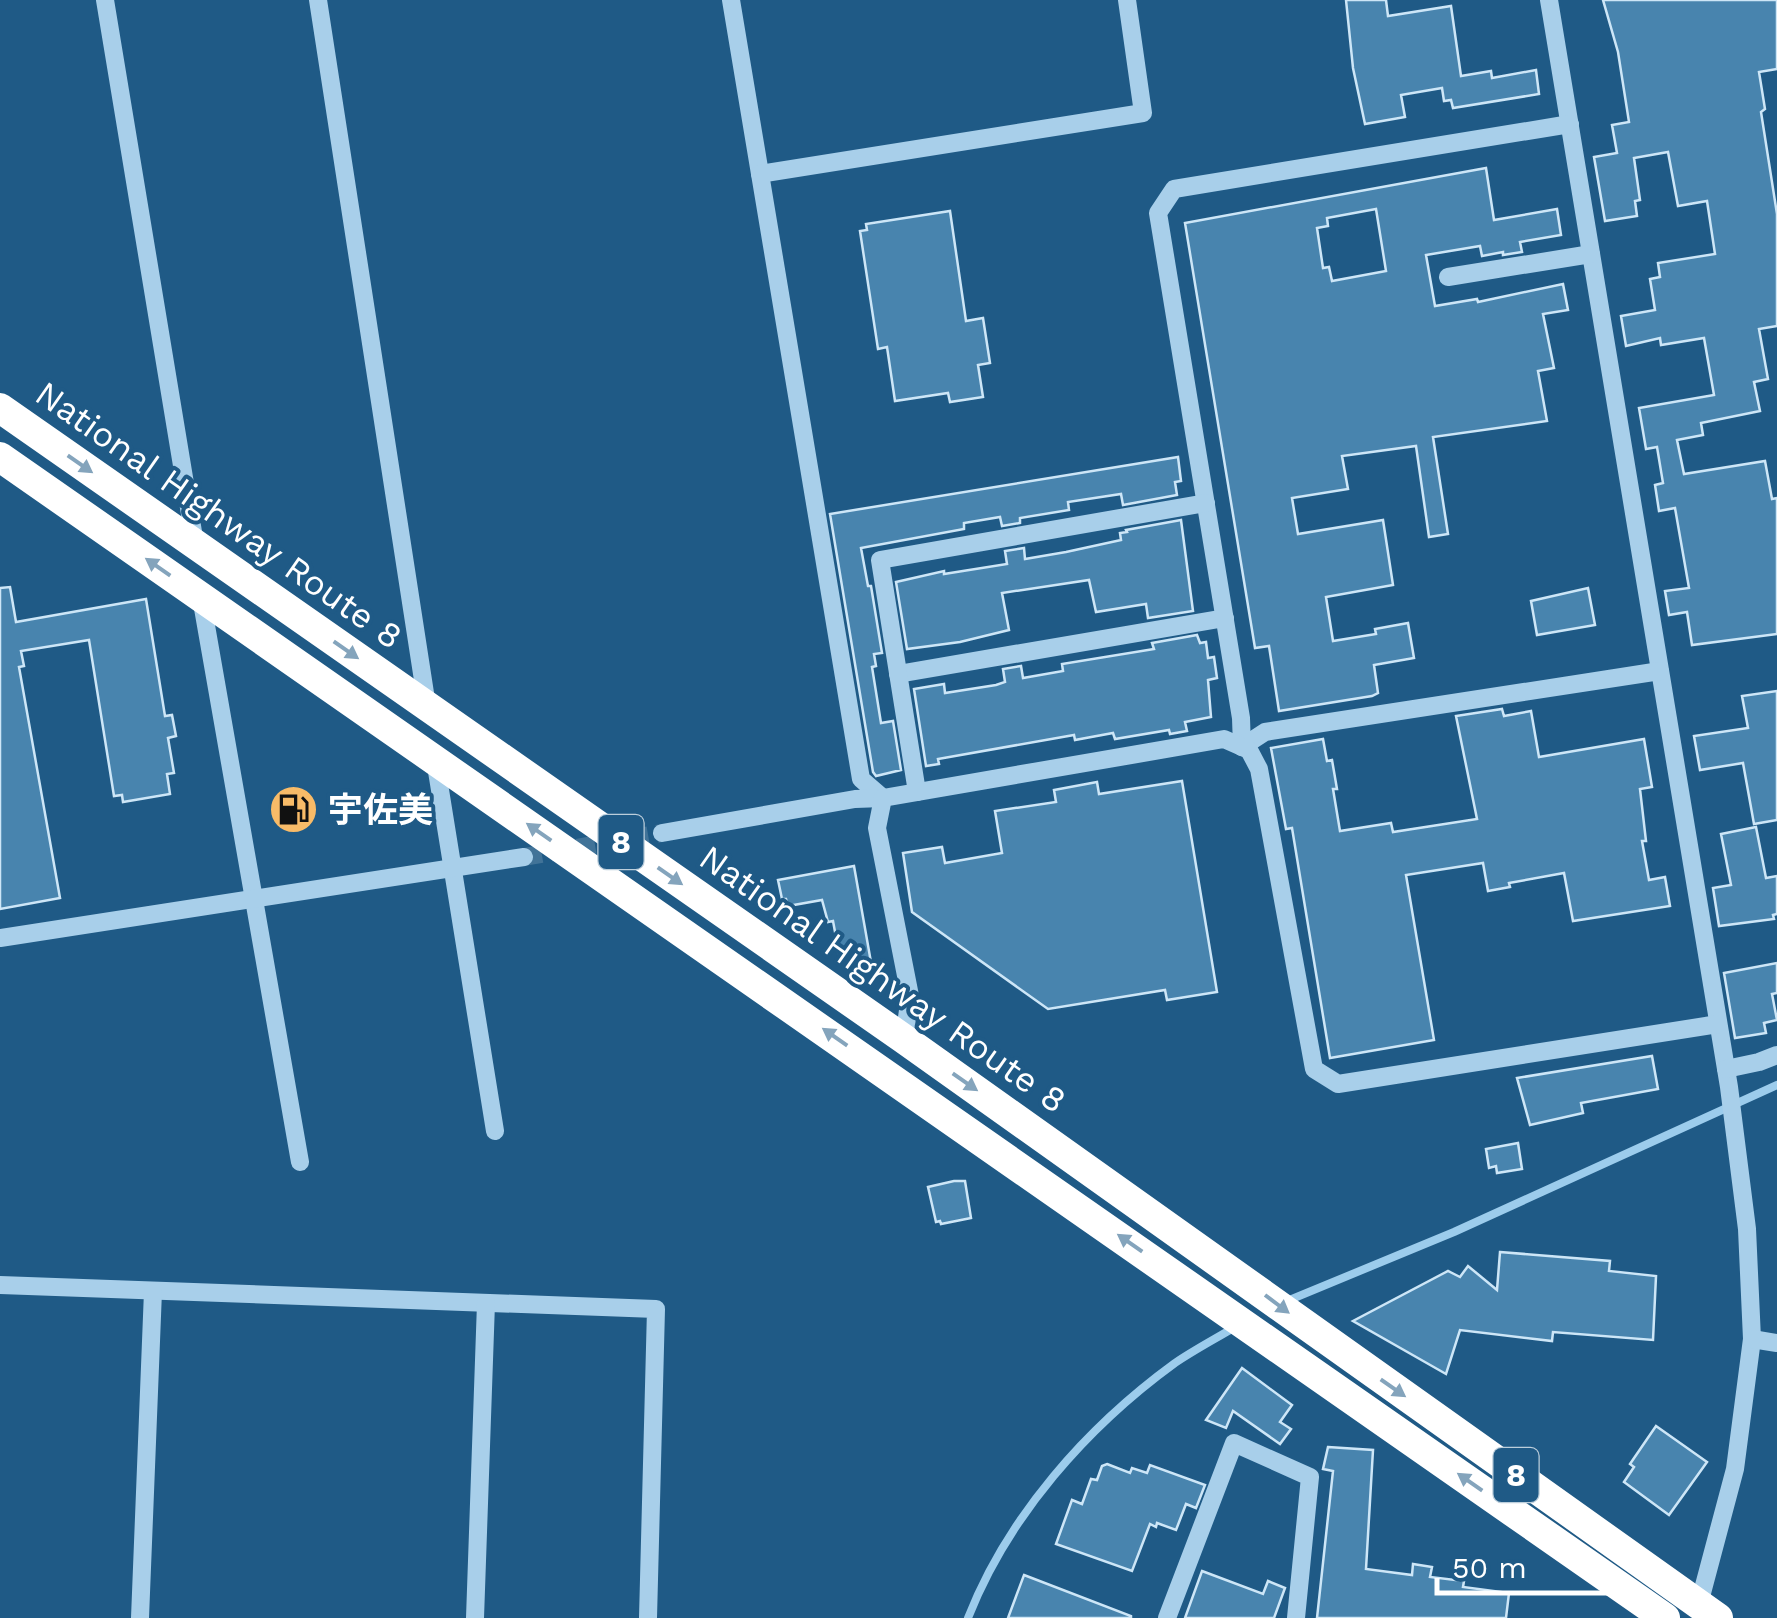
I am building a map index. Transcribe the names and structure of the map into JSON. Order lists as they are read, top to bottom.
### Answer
{
  "streets": {
    "highway": ["National Highway Route 8", "8"]
  },
  "places": {
    "fuel station": ["宇佐美"]
  },
  "scale_bar": "50 m"
}
